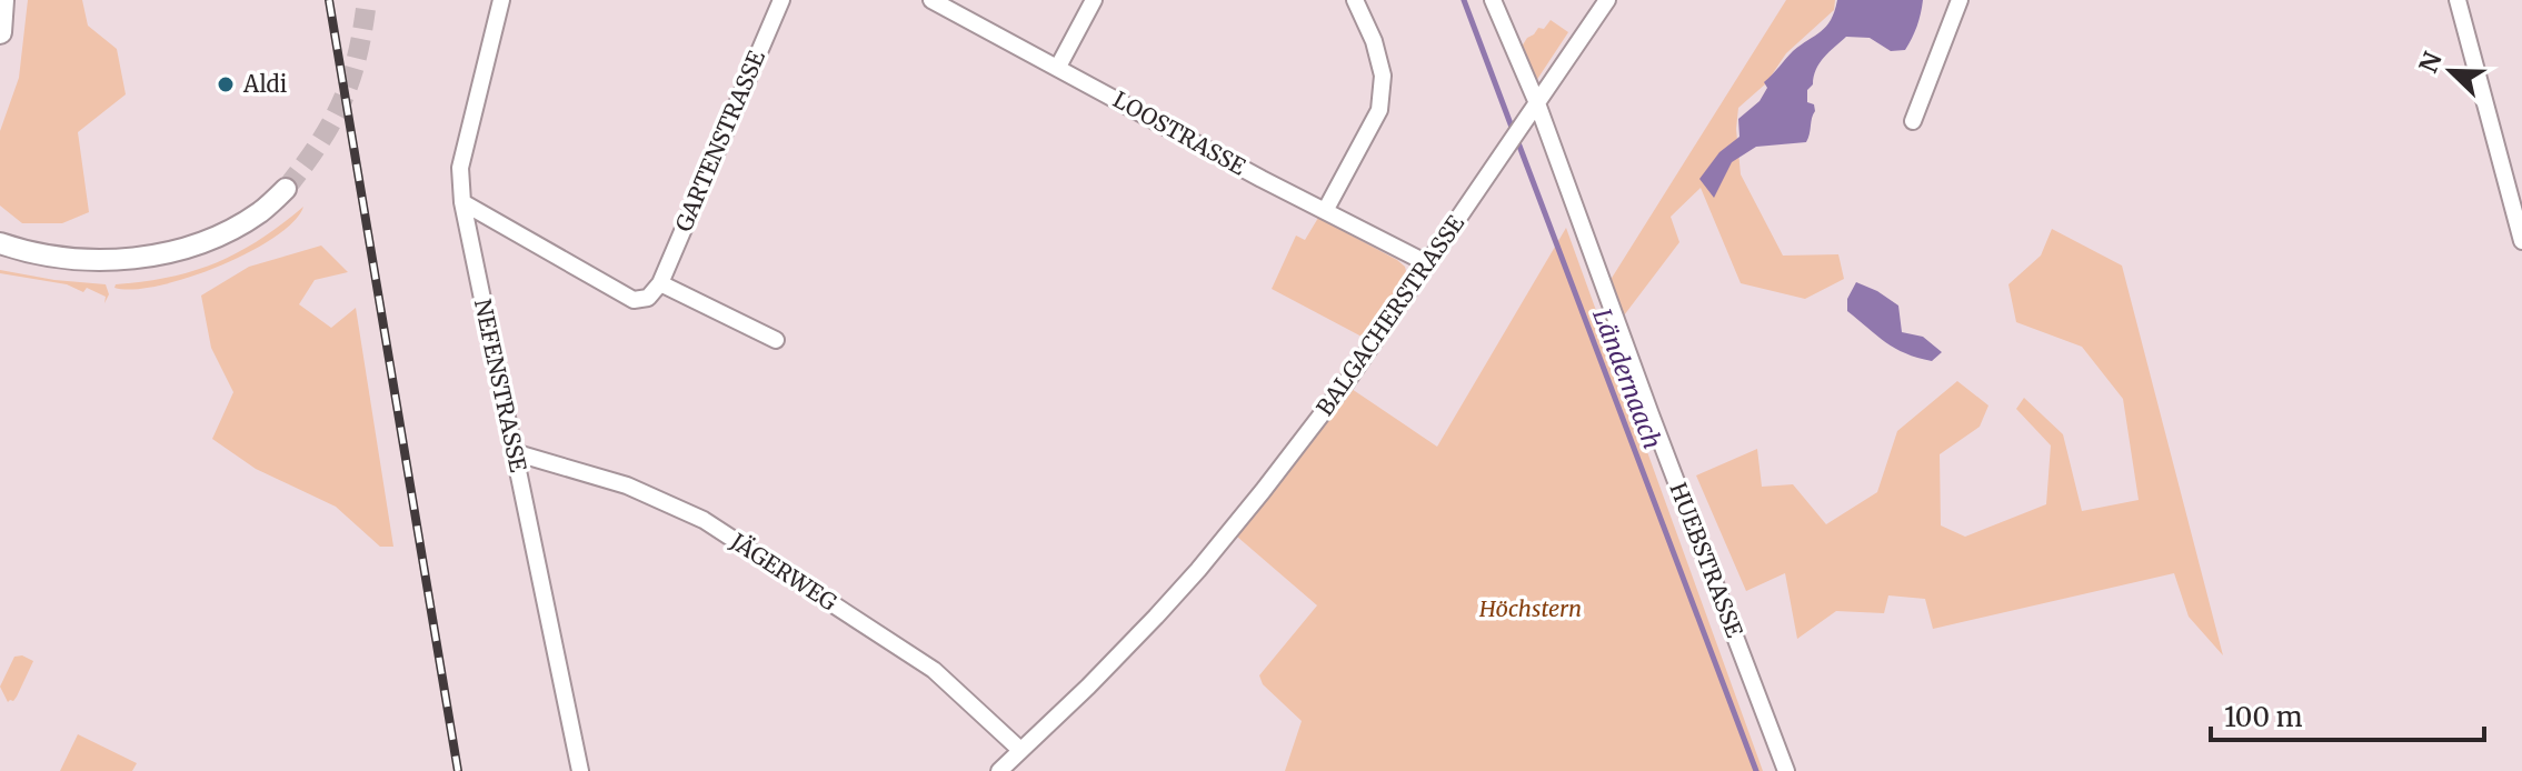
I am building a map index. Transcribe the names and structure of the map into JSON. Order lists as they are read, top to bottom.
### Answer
{
  "streets": {
    "street": [
      "LOOSTRASSE",
      "GARTENSTRASSE",
      "BALGACHERSTRASSE",
      "NEFENSTRASSE",
      "HUEBSTRASSE",
      "JÄGERWEG"
    ]
  },
  "crossings": [
    ["LOOSTRASSE", "BALGACHERSTRASSE"],
    ["BALGACHERSTRASSE", "HUEBSTRASSE"],
    ["BALGACHERSTRASSE", "JÄGERWEG"],
    ["NEFENSTRASSE", "JÄGERWEG"]
  ],
  "water": ["Ländernaach"],
  "parks": ["Höchstern"],
  "places": ["Aldi"],
  "scale_bar": "100 m",
  "north": "top left"
}
